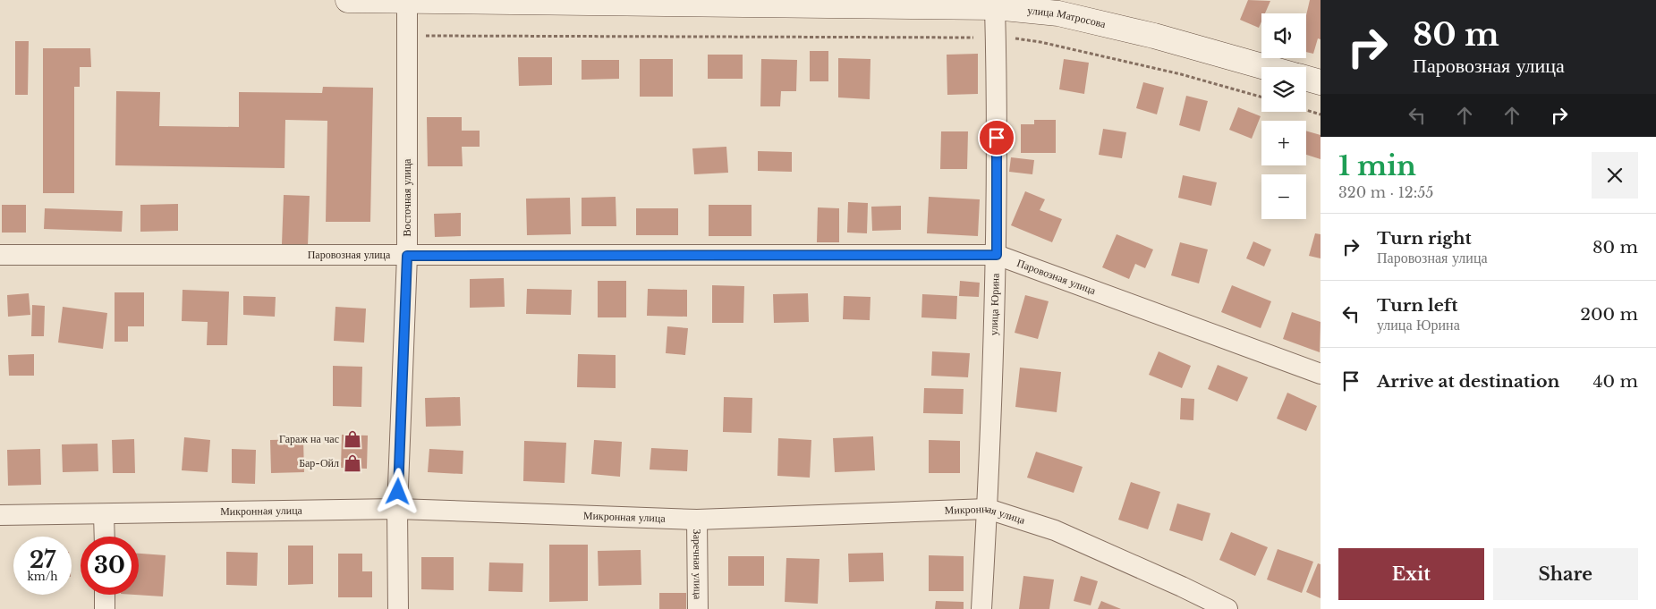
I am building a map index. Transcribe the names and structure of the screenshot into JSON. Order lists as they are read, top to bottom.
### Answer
{
  "streets": {
    "street": [
      "улица Матросова",
      "Восточная улица",
      "Паровозная улица",
      "улица Юрина",
      "Микронная улица",
      "Заречная улица"
    ]
  },
  "crossings": [
    ["улица Матросова", "Восточная улица"],
    ["улица Матросова", "улица Юрина"],
    ["Восточная улица", "Паровозная улица"],
    ["Восточная улица", "Микронная улица"],
    ["Паровозная улица", "улица Юрина"],
    ["улица Юрина", "Микронная улица"],
    ["Микронная улица", "Заречная улица"]
  ],
  "places": {
    "shop": ["Гараж на час", "Бар-Ойл"]
  },
  "page": {
    "turn": ["80 m", "Паровозная улица"],
    "map_buttons": ["+", "−"],
    "heading": ["1 min", "320 m · 12:55"],
    "list": [
      {
        "name": "Turn right",
        "note": "Паровозная улица",
        "value": "80 m"
      },
      {
        "name": "Turn left",
        "note": "улица Юрина",
        "value": "200 m"
      },
      {
        "name": "Arrive at destination",
        "value": "40 m"
      }
    ],
    "speed": "27 km/h",
    "limit": "30",
    "buttons": ["Exit", "Share"]
  }
}
